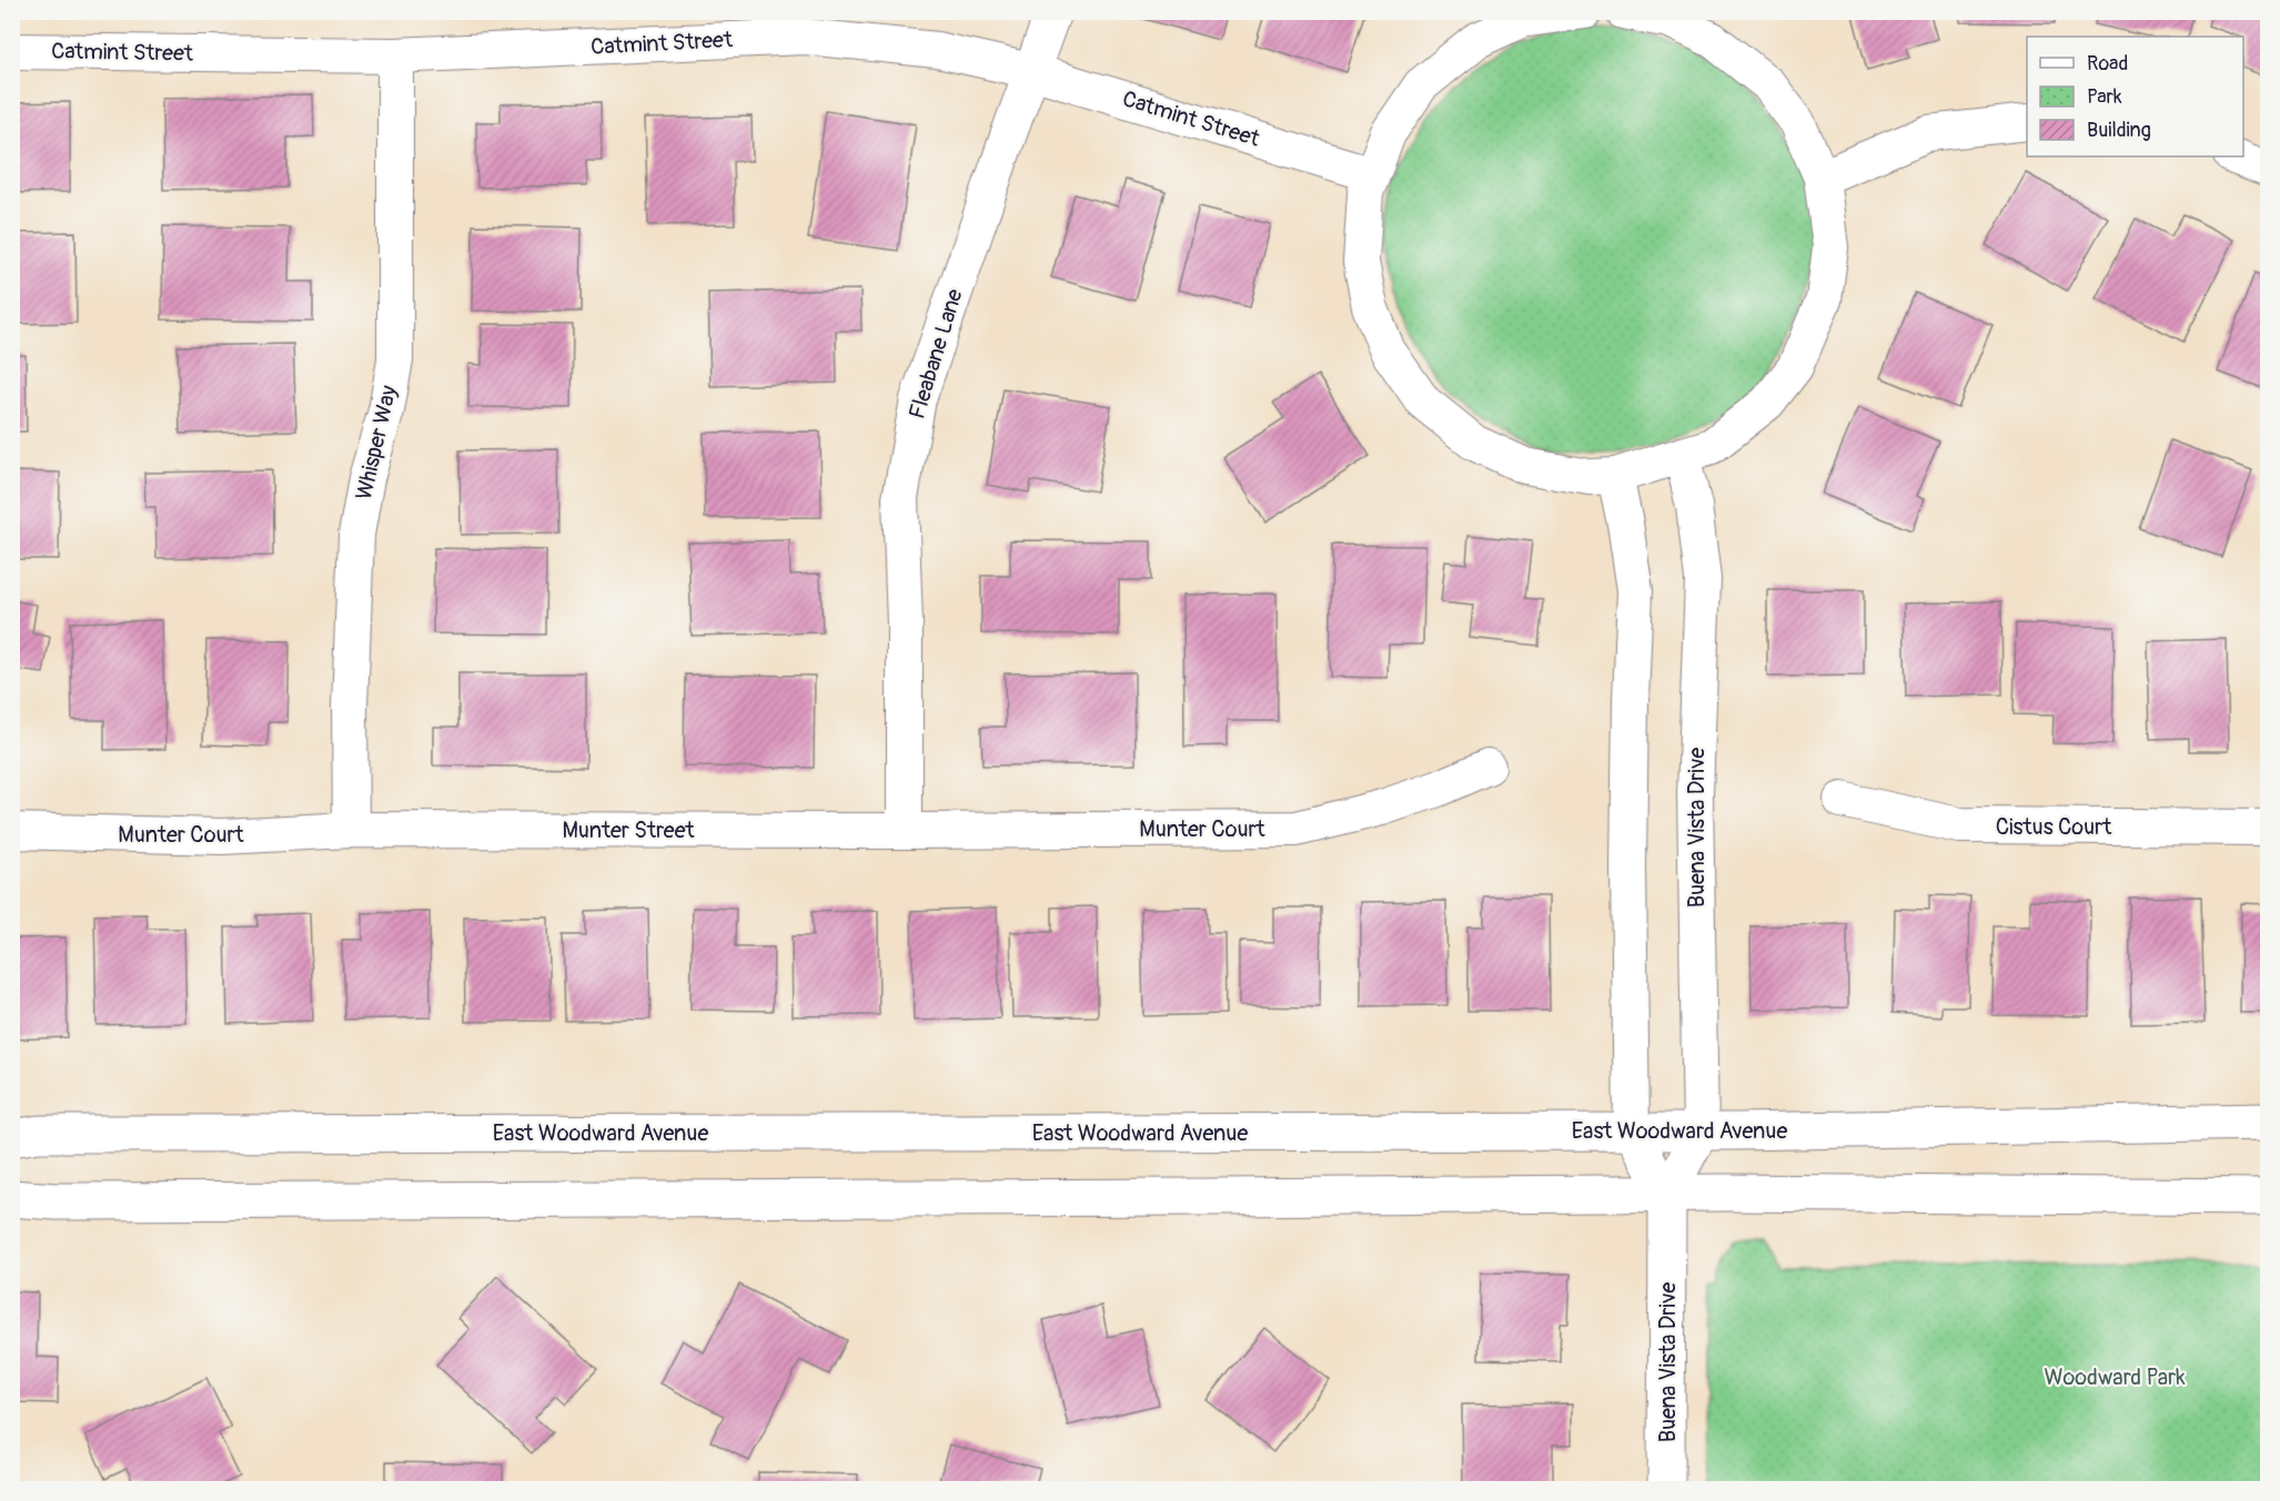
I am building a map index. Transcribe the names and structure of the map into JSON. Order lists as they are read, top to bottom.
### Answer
{
  "streets": {
    "street": [
      "Catmint Street",
      "Fleabane Lane",
      "Whisper Way",
      "Cistus Court",
      "Buena Vista Drive",
      "Munter Court",
      "Munter Street",
      "East Woodward Avenue"
    ]
  },
  "crossings": [
    ["Catmint Street", "Fleabane Lane"],
    ["Catmint Street", "Whisper Way"],
    ["Fleabane Lane", "Munter Court"],
    ["Fleabane Lane", "Munter Street"],
    ["Whisper Way", "Munter Court"],
    ["Whisper Way", "Munter Street"],
    ["Buena Vista Drive", "East Woodward Avenue"],
    ["Munter Court", "Munter Street"]
  ],
  "parks": ["Woodward Park"],
  "legend": ["Road", "Park", "Building"]
}
